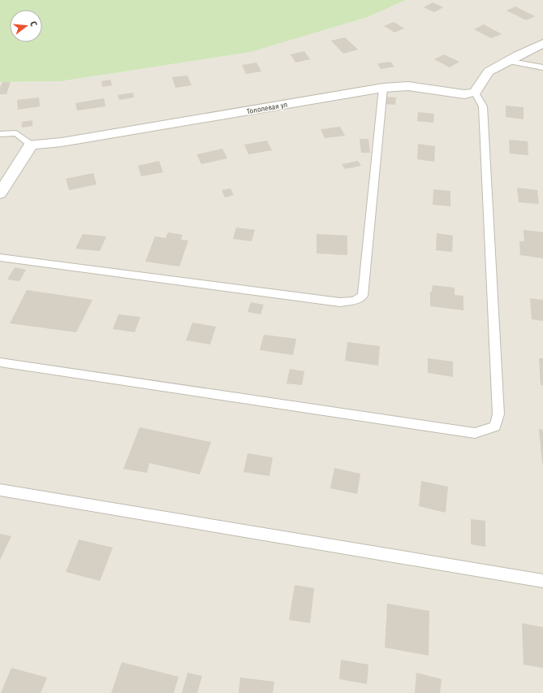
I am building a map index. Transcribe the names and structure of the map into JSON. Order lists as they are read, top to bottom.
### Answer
{
  "streets": {
    "street": ["Тополевая ул"]
  },
  "north": "right"
}
